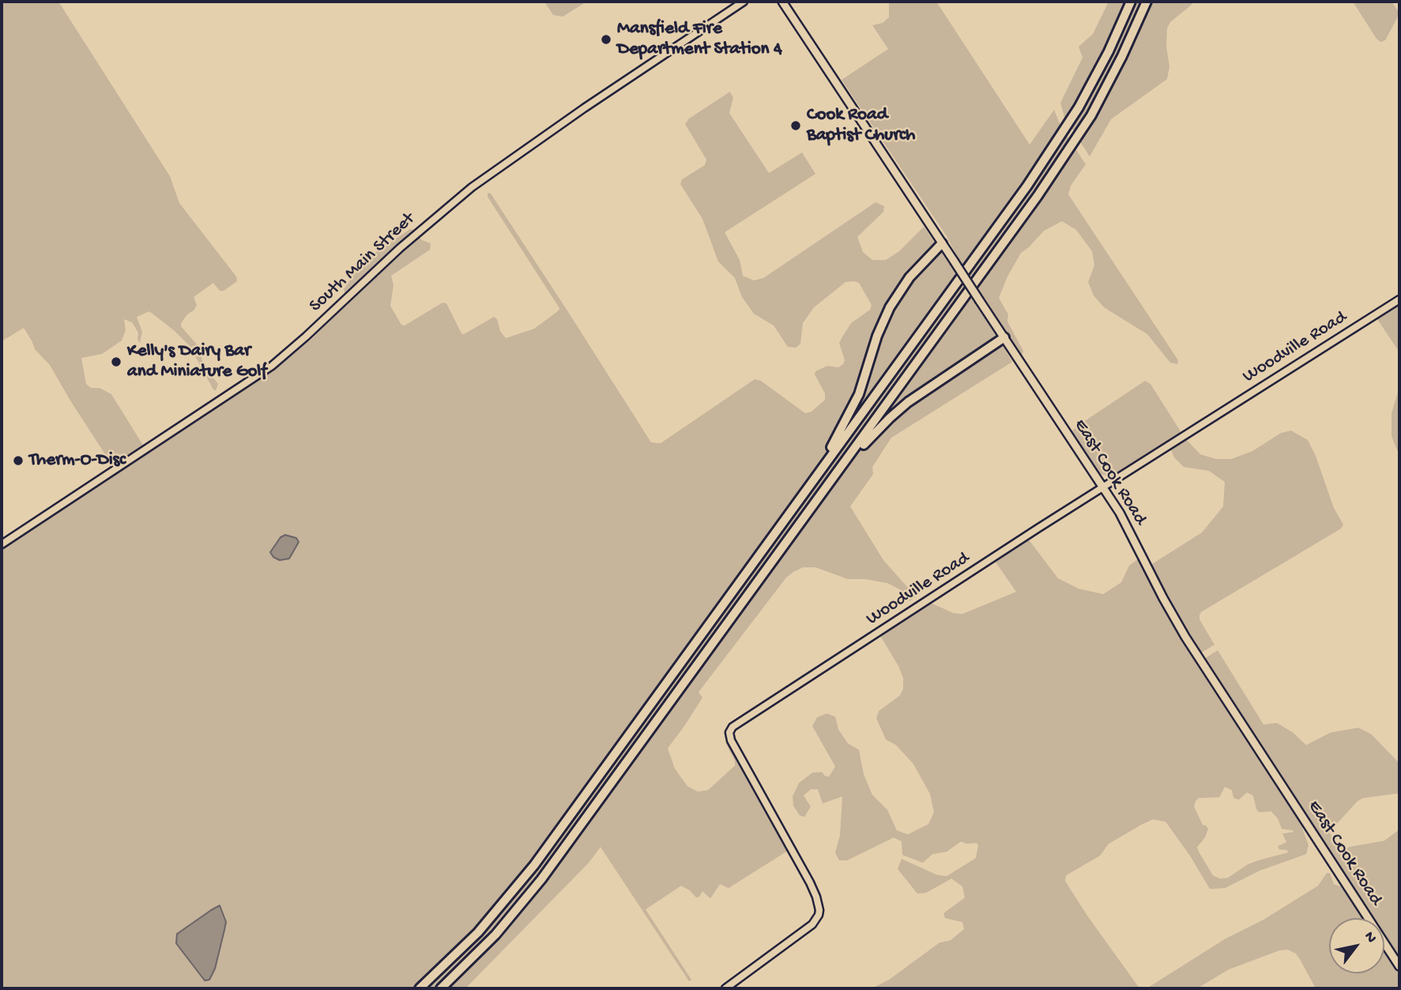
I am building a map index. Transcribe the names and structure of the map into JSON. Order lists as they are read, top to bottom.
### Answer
{
  "streets": {
    "main road": ["East Cook Road"],
    "street": ["South Main Street", "Woodville Road"]
  },
  "crossings": [
    ["Woodville Road", "East Cook Road"]
  ],
  "places": [
    "Mansfield Fire Department Station 4",
    "Cook Road Baptist Church",
    "Kelly's Dairy Bar and Miniature Golf",
    "Therm-O-Disc"
  ],
  "north": "top right"
}
